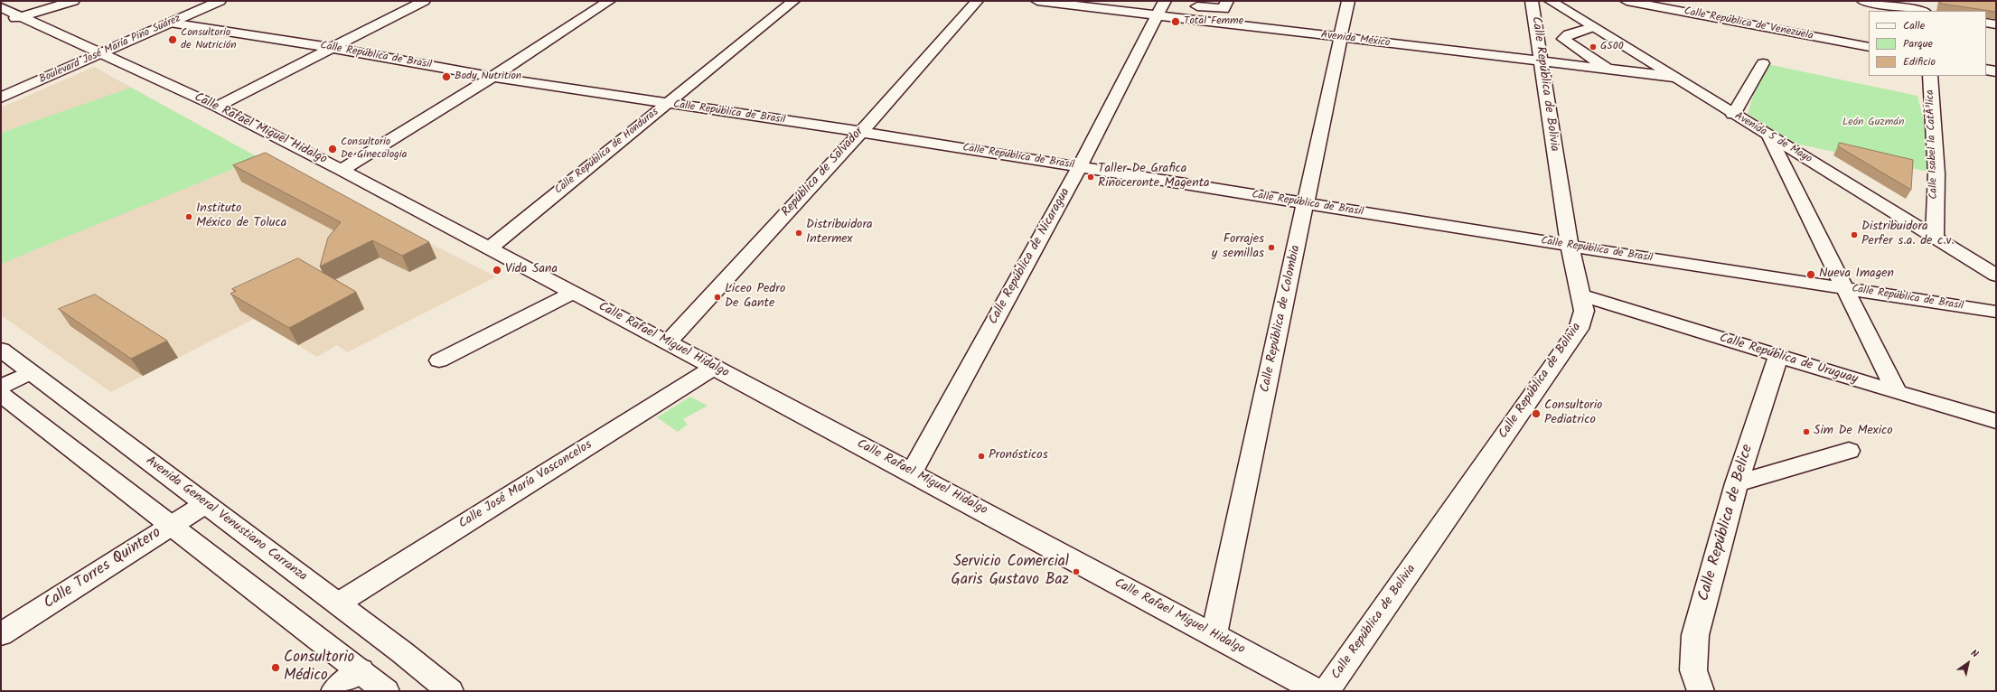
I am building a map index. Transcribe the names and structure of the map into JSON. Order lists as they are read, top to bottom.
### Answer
{
  "streets": {
    "street": [
      "Calle República de Venezuela",
      "Avenida México",
      "Boulevard José María Pino Suárez",
      "Calle República de Brasil",
      "Calle República de Bolivia",
      "Calle Rafael Miguel Hidalgo",
      "Avenida 5 de Mayo",
      "Calle Isabel la CatÃ³lica",
      "Calle República de Honduras",
      "República de Salvador",
      "Calle República de Nicaragua",
      "Calle República de Colombia",
      "Calle República de Uruguay",
      "Calle José María Vasconcelos",
      "Avenida General Venustiano Carranza",
      "Calle República de Belice",
      "Calle Torres Quintero"
    ]
  },
  "crossings": [
    ["Avenida México", "Calle República de Bolivia"],
    ["Avenida México", "Avenida 5 de Mayo"],
    ["Avenida México", "Calle República de Nicaragua"],
    ["Avenida México", "Calle República de Colombia"],
    ["Boulevard José María Pino Suárez", "Calle República de Brasil"],
    ["Boulevard José María Pino Suárez", "Calle Rafael Miguel Hidalgo"],
    ["Calle República de Brasil", "Calle República de Bolivia"],
    ["Calle República de Brasil", "Calle República de Honduras"],
    ["Calle República de Brasil", "República de Salvador"],
    ["Calle República de Brasil", "Calle República de Nicaragua"],
    ["Calle República de Brasil", "Calle República de Colombia"],
    ["Calle República de Bolivia", "Calle República de Uruguay"],
    ["Calle Rafael Miguel Hidalgo", "Calle República de Honduras"],
    ["Calle Rafael Miguel Hidalgo", "República de Salvador"],
    ["Calle Rafael Miguel Hidalgo", "Calle República de Nicaragua"],
    ["Calle Rafael Miguel Hidalgo", "Calle República de Colombia"],
    ["Calle Rafael Miguel Hidalgo", "Calle José María Vasconcelos"],
    ["Avenida 5 de Mayo", "Calle Isabel la CatÃ³lica"],
    ["Calle República de Uruguay", "Calle República de Belice"],
    ["Calle José María Vasconcelos", "Avenida General Venustiano Carranza"],
    ["Avenida General Venustiano Carranza", "Calle Torres Quintero"]
  ],
  "parks": ["León Guzmán"],
  "places": [
    "Total Femme",
    "Consultorio de Nutrición",
    "G500",
    "Body Nutrition",
    "Consultorio De Ginecologia",
    "Taller De Grafica Rinoceronte Magenta",
    "Instituto México de Toluca",
    "Distribuidora Intermex",
    "Distribuidora Perfer s.a. de c.v.",
    "Forrajes y semillas",
    "Vida Sana",
    "Nueva Imagen",
    "Liceo Pedro De Gante",
    "Consultorio Pediatrico",
    "Sim De Mexico",
    "Pronósticos",
    "Servicio Comercial Garis Gustavo Baz",
    "Consultorio Médico"
  ],
  "legend": ["Calle", "Parque", "Edificio"],
  "north": "top right"
}
